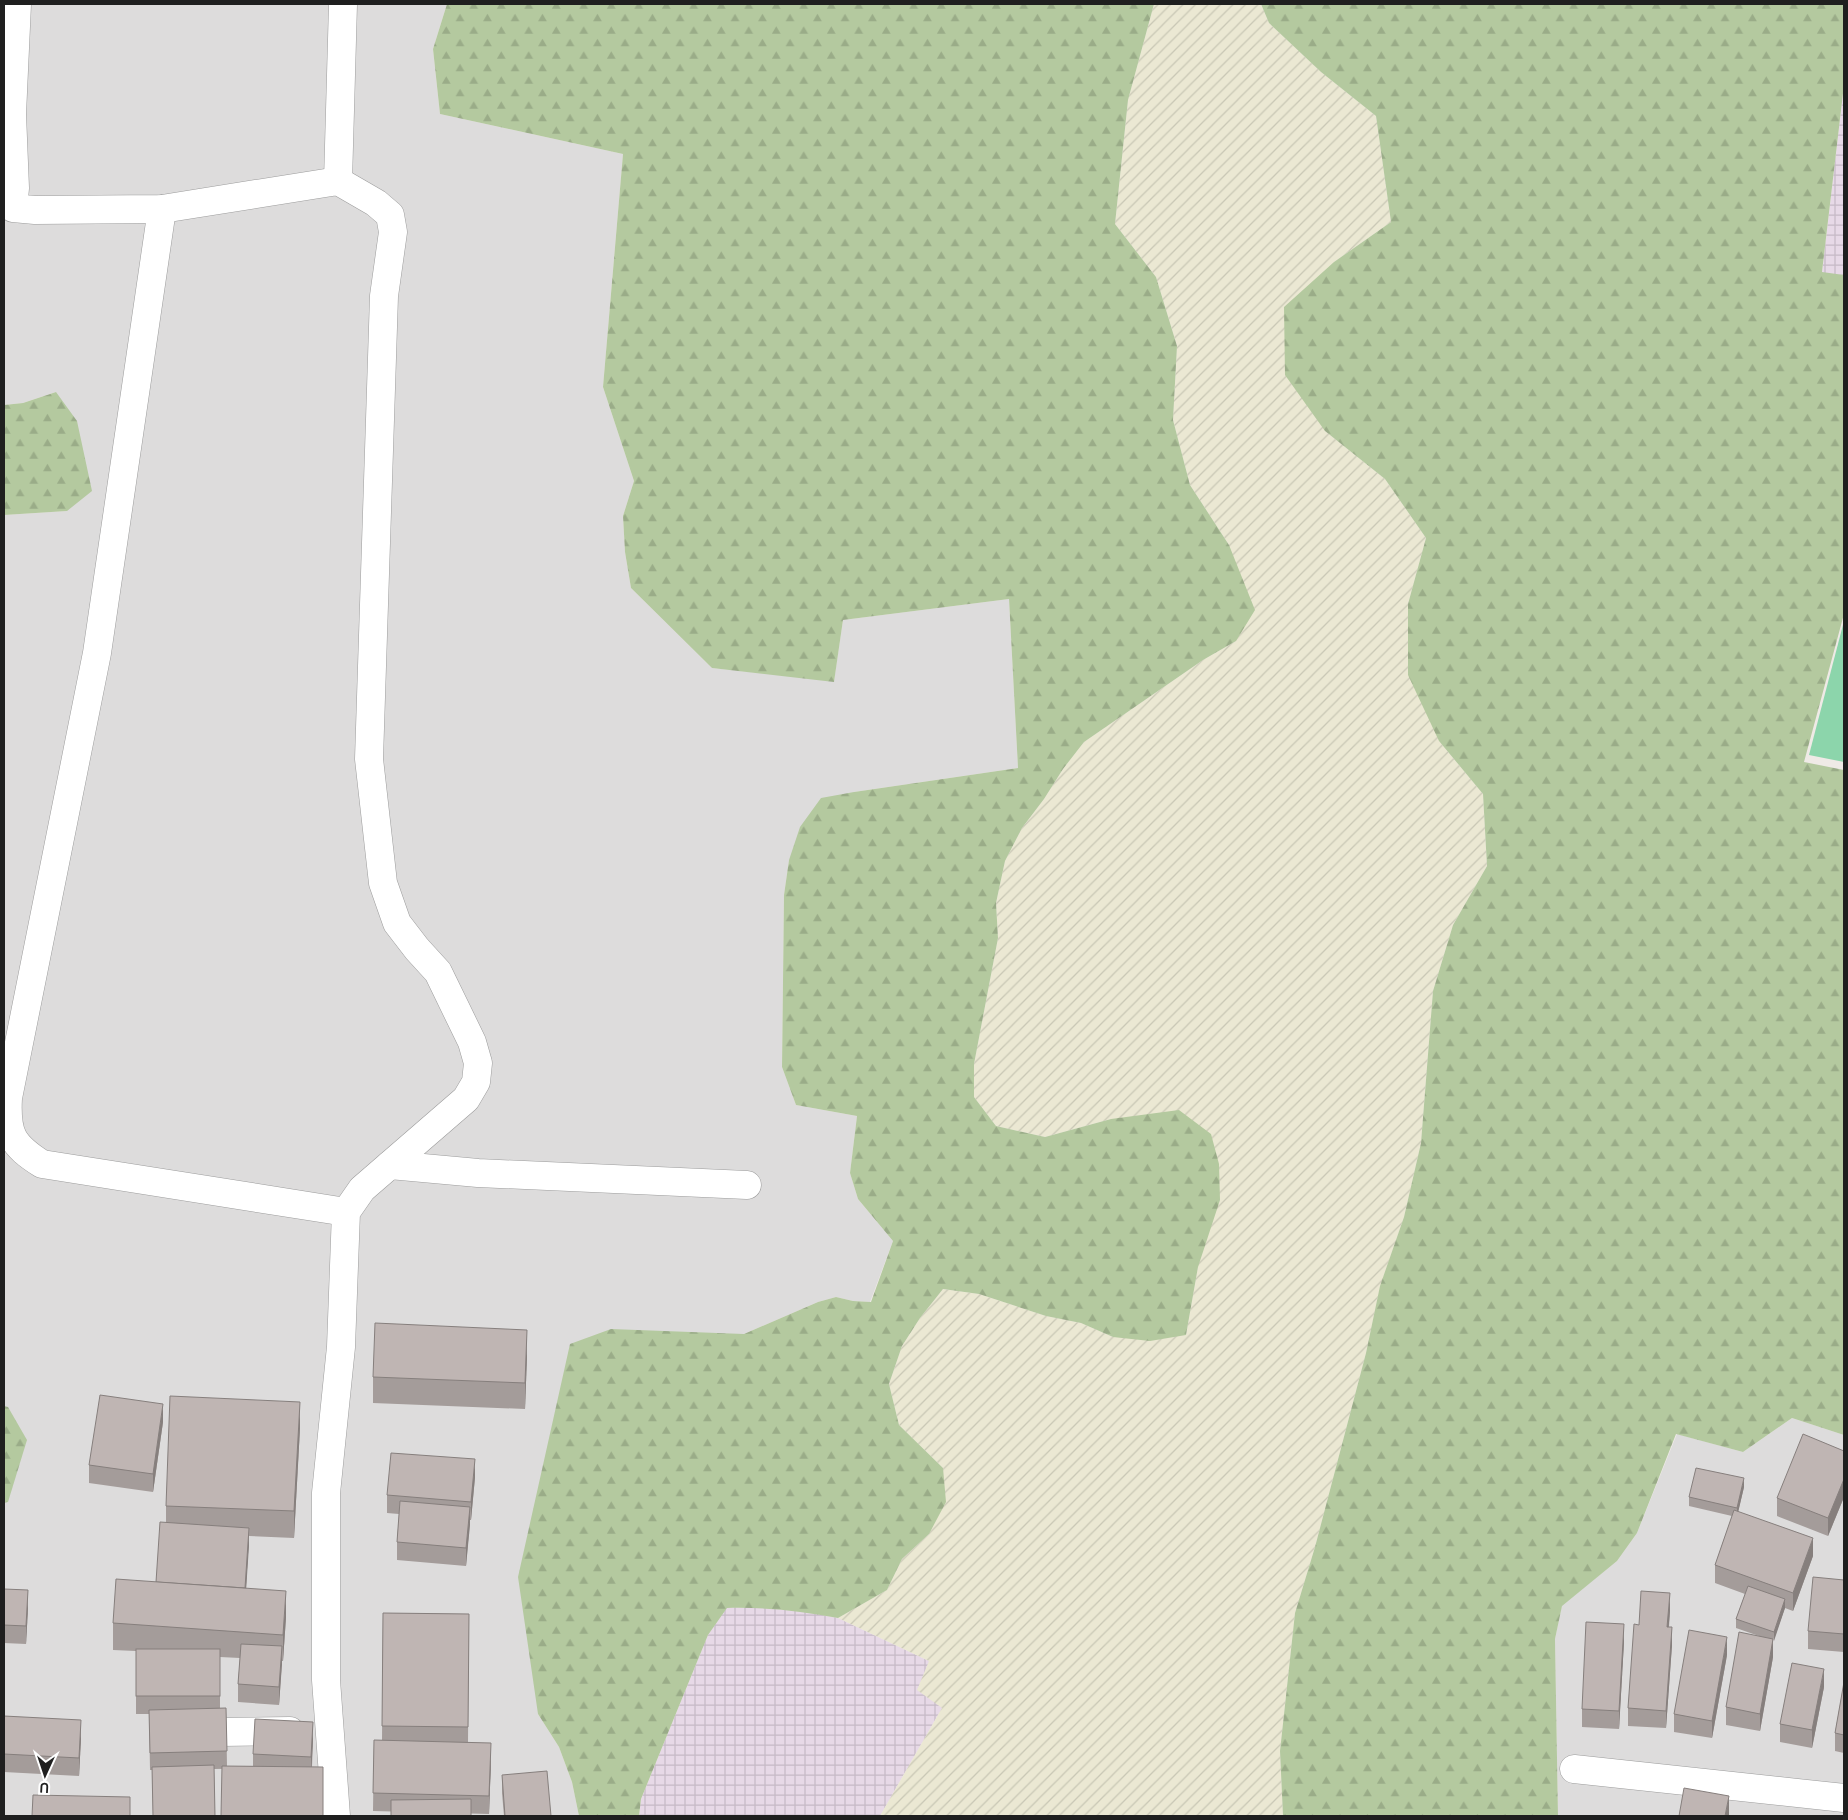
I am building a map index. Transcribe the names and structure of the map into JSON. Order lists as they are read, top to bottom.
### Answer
{
  "north": "bottom"
}
